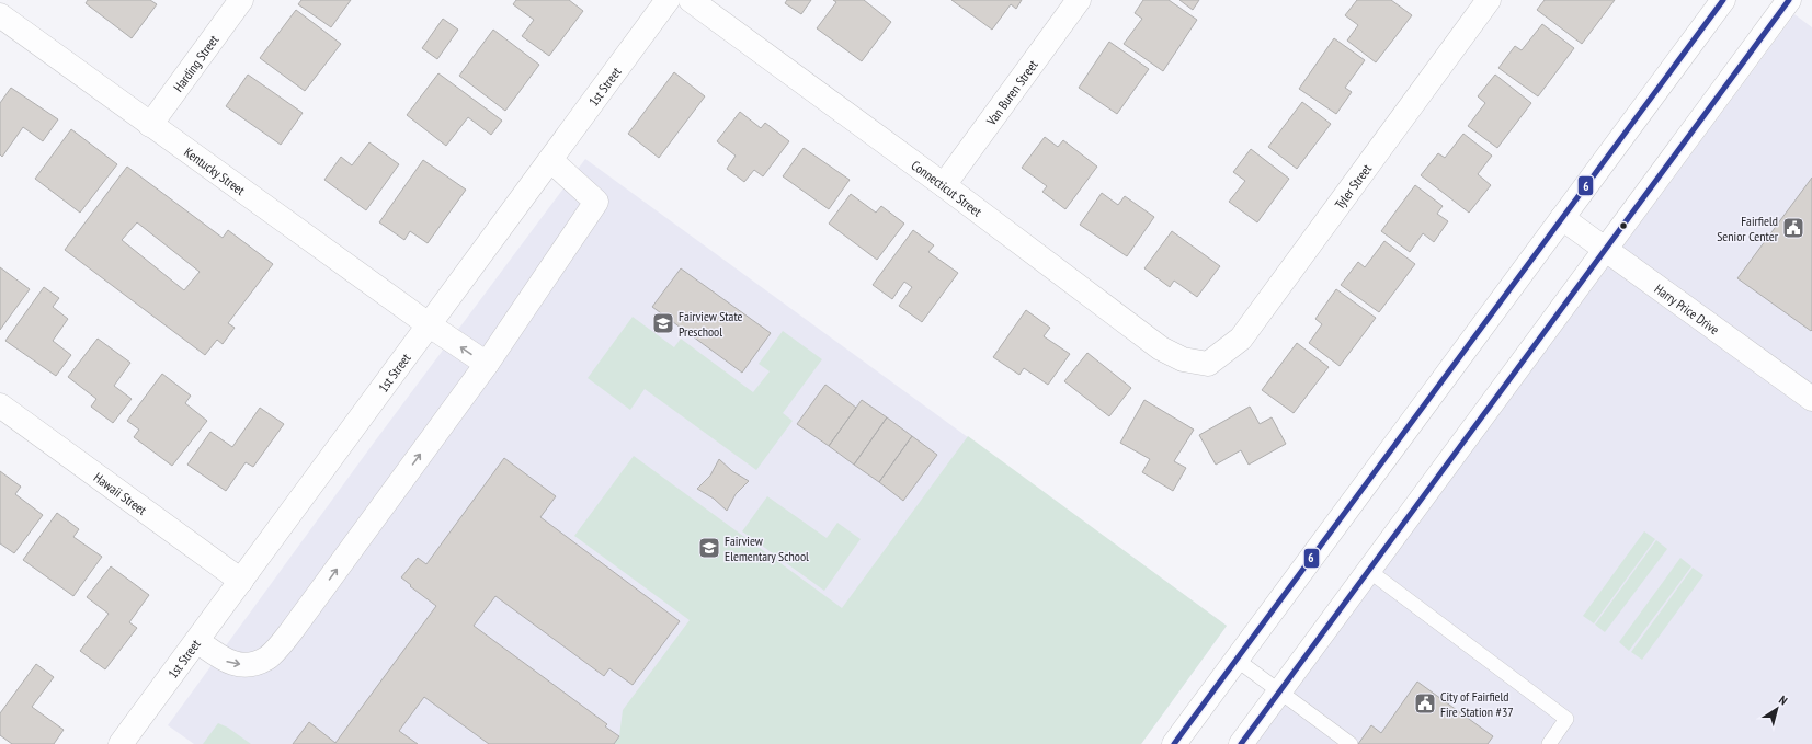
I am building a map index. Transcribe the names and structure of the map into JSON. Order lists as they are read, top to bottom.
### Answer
{
  "streets": {
    "street": [
      "Harding Street",
      "1st Street",
      "Van Buren Street",
      "Kentucky Street",
      "Tyler Street",
      "Connecticut Street",
      "Harry Price Drive",
      "Hawaii Street"
    ]
  },
  "crossings": [
    ["Harding Street", "Kentucky Street"],
    ["1st Street", "Kentucky Street"],
    ["1st Street", "Hawaii Street"],
    ["Van Buren Street", "Connecticut Street"],
    ["Tyler Street", "Connecticut Street"]
  ],
  "places": {
    "public building": ["Fairfield Senior Center", "City of Fairfield Fire Station #37"],
    "school or university": ["Fairview State Preschool", "Fairview Elementary School"]
  },
  "lines": ["transit line 6"],
  "north": "top right"
}
